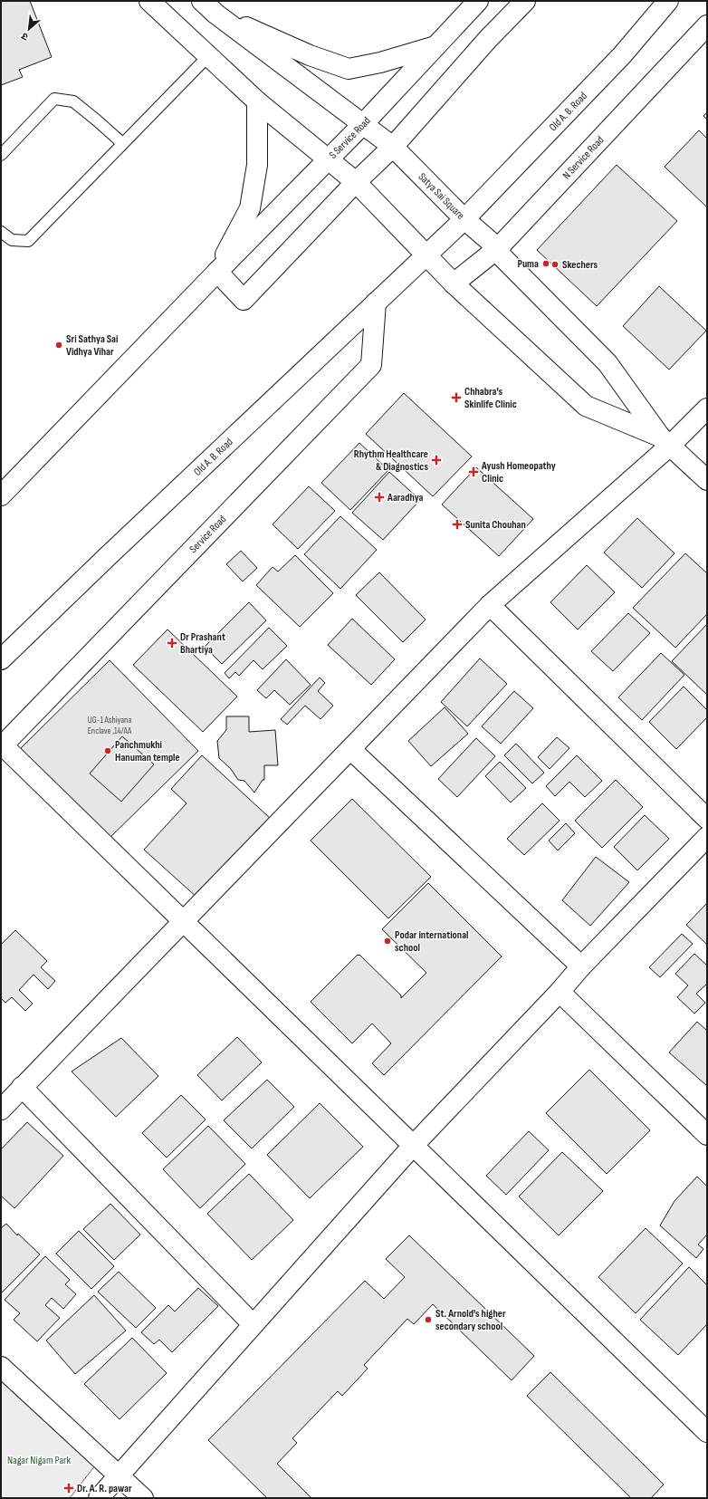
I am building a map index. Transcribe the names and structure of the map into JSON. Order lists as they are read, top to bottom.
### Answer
{
  "streets": {
    "street": [
      "Old A. B. Road",
      "S Service Road",
      "N Service Road",
      "Satya Sai Square",
      "Service Road"
    ]
  },
  "crossings": [
    ["Old A. B. Road", "Satya Sai Square"],
    ["Old A. B. Road", "Service Road"],
    ["S Service Road", "Satya Sai Square"]
  ],
  "parks": ["Nagar Nigam Park"],
  "places": {
    "other": [
      "Puma",
      "Skechers",
      "Sri Sathya Sai Vidhya Vihar",
      "Panchmukhi Hanuman temple",
      "Podar international school",
      "St. Arnold's higher secondary school"
    ],
    "health": [
      "Chhabra's Skinlife Clinic",
      "Rhythm Healthcare & Diagnostics",
      "Ayush Homeopathy Clinic",
      "Aaradhya",
      "Sunita Chouhan",
      "Dr Prashant Bhartiya",
      "Dr. A. R. pawar"
    ]
  },
  "house_numbers": ["UG-1 Ashiyana Enclave ,14/AA"],
  "north": "bottom left"
}
